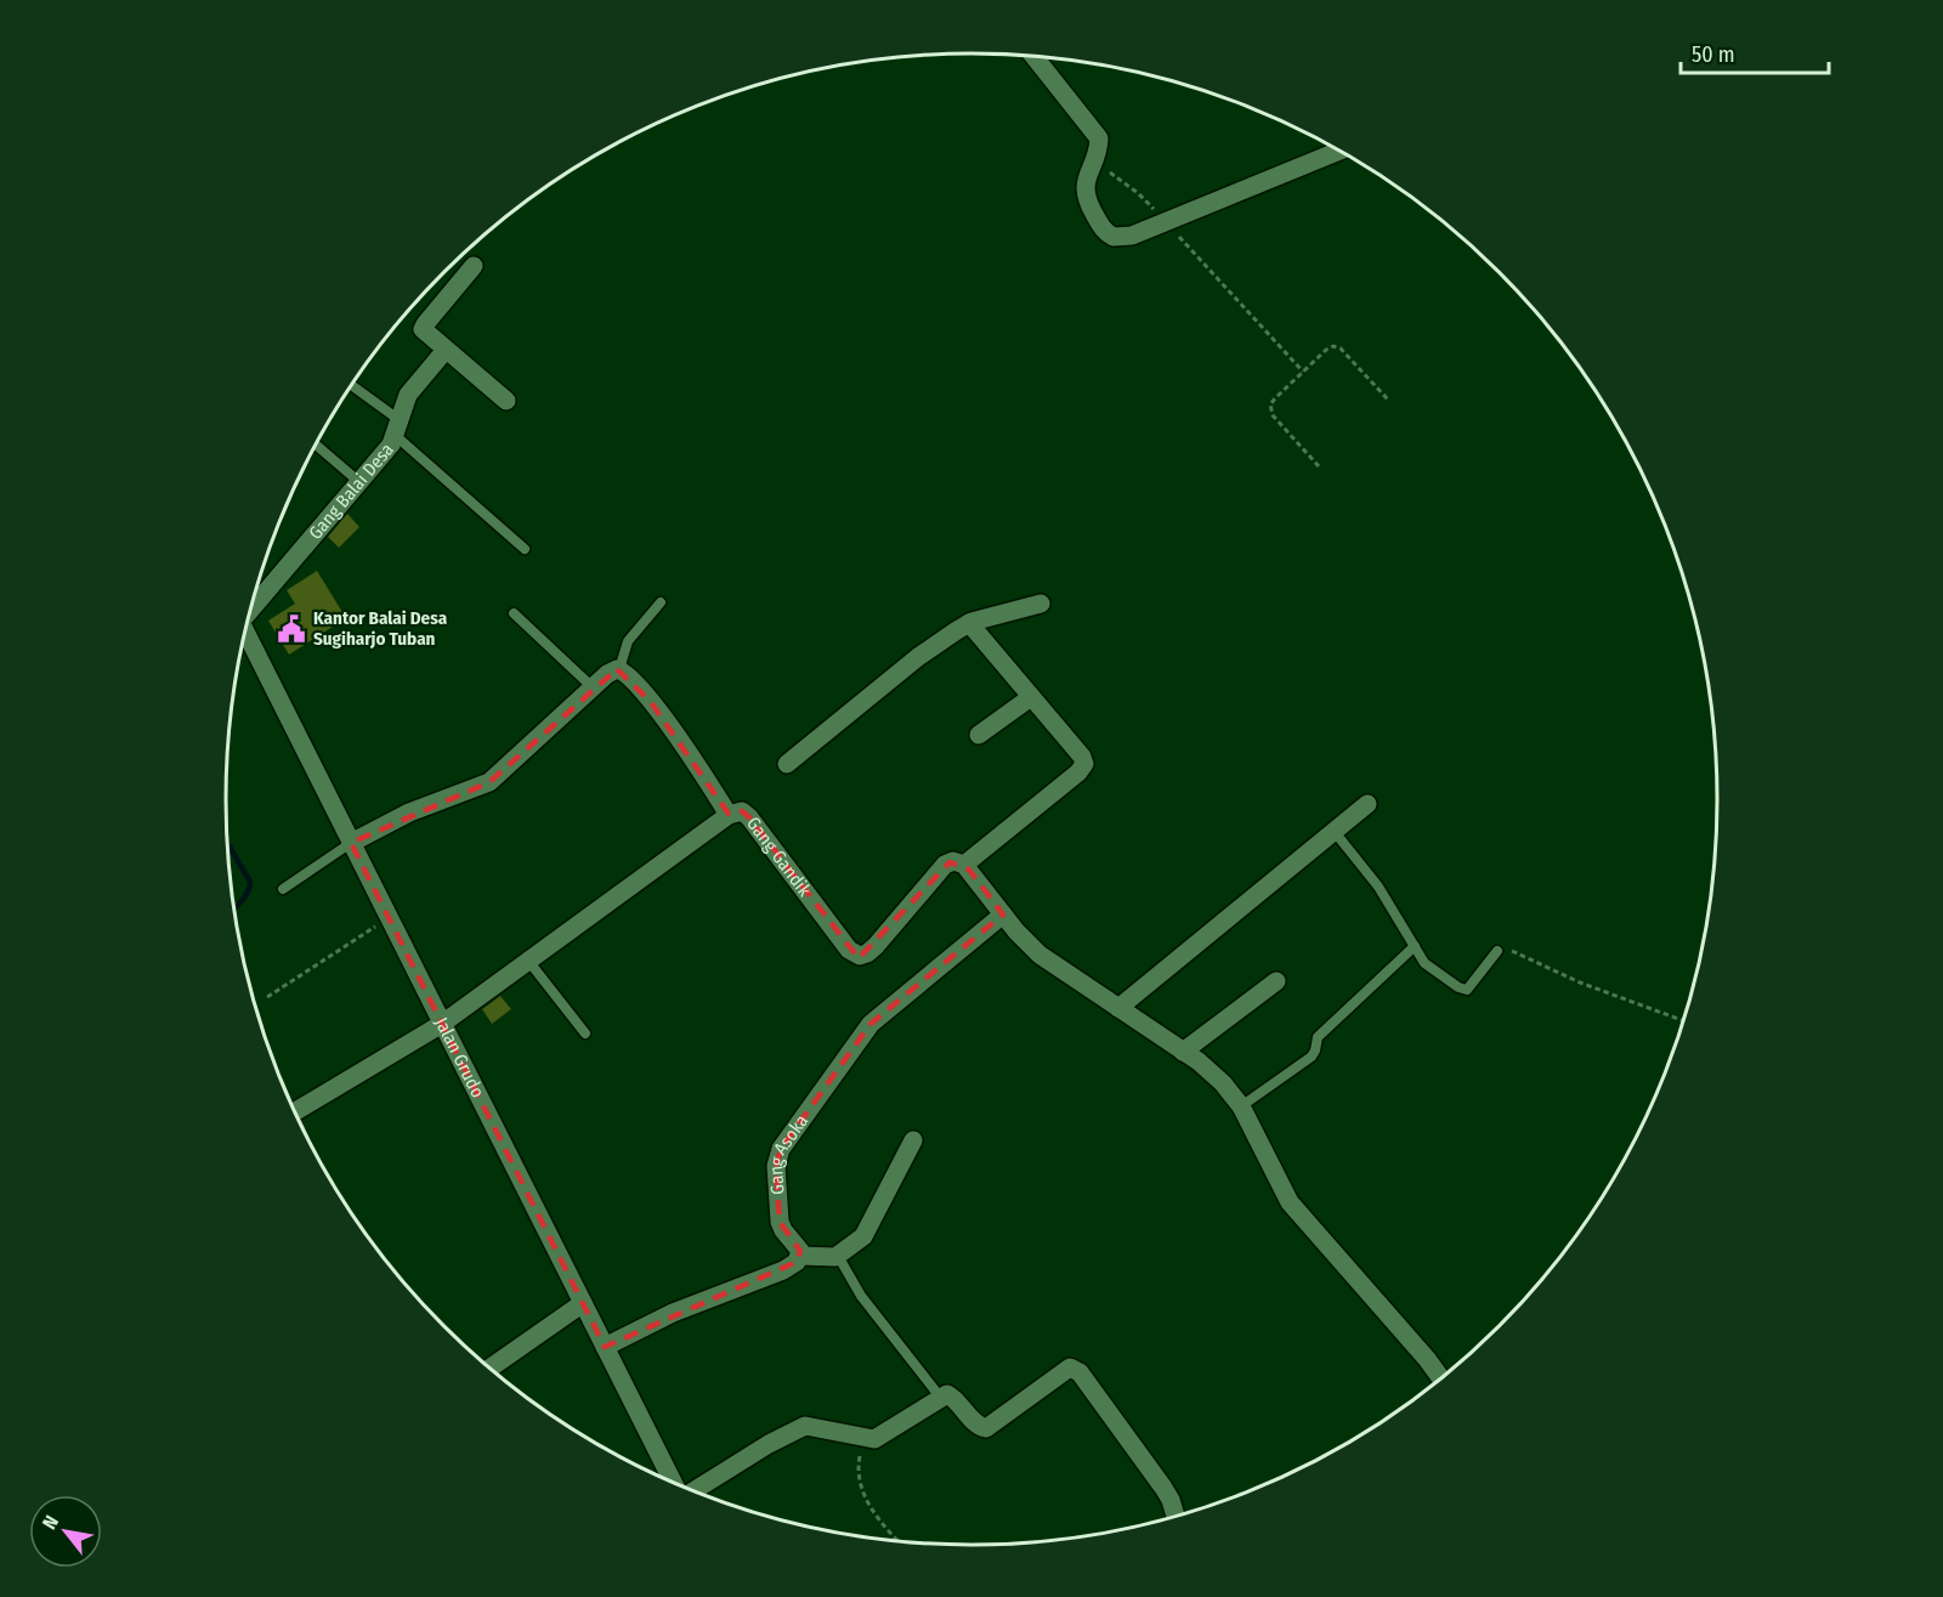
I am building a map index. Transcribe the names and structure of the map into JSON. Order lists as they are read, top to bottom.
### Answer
{
  "streets": {
    "street": [
      "Gang Balai Desa",
      "Gang Gandik",
      "Jalan Grudo",
      "Gang Asoka"
    ]
  },
  "crossings": [
    ["Gang Gandik", "Jalan Grudo"]
  ],
  "places": {
    "public building": ["Kantor Balai Desa Sugiharjo Tuban"]
  },
  "scale_bar": "50 m",
  "north": "top left"
}
